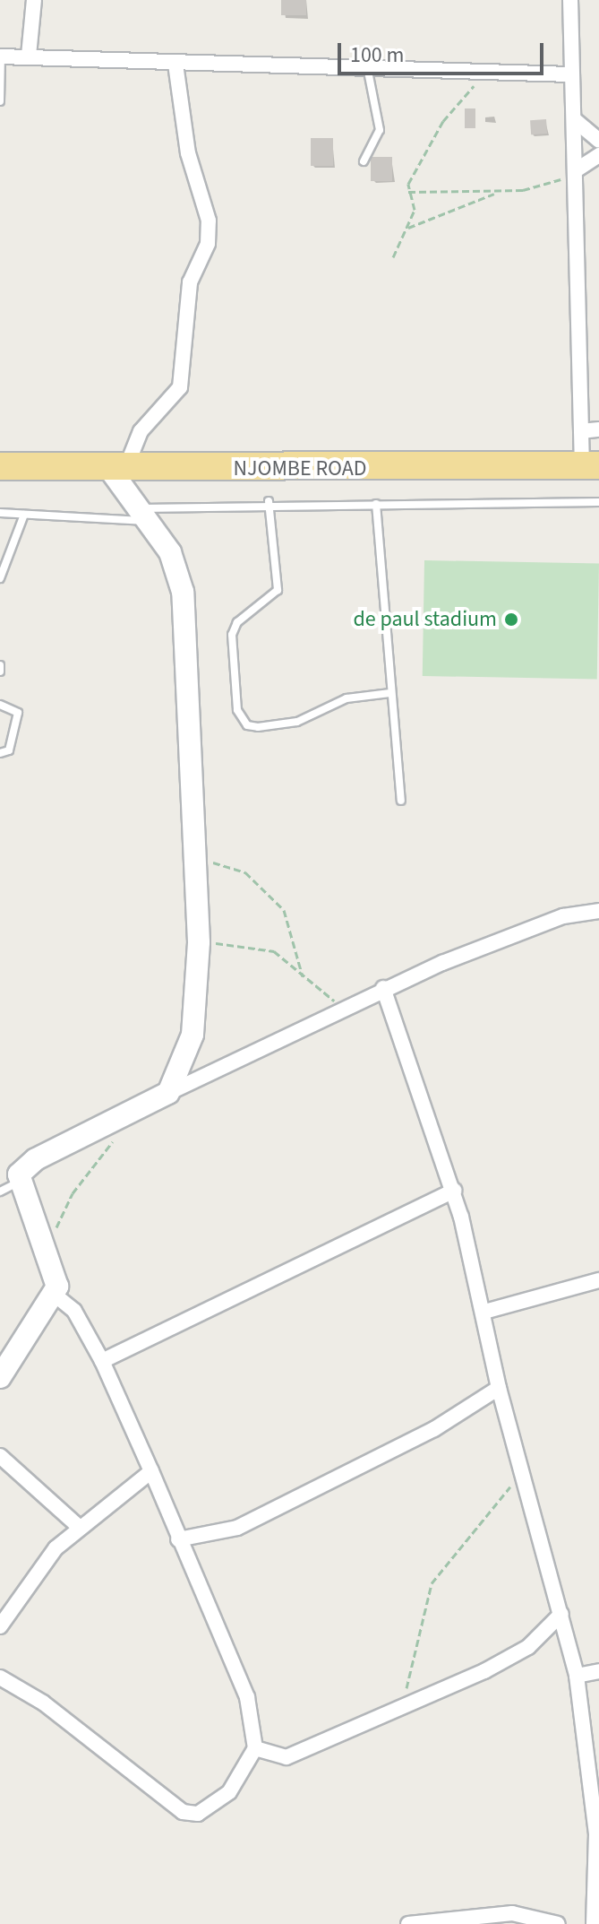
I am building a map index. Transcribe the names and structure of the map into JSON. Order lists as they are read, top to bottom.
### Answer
{
  "streets": {
    "highway": ["NJOMBE ROAD"]
  },
  "places": ["de paul stadium"],
  "scale_bar": "100 m"
}
